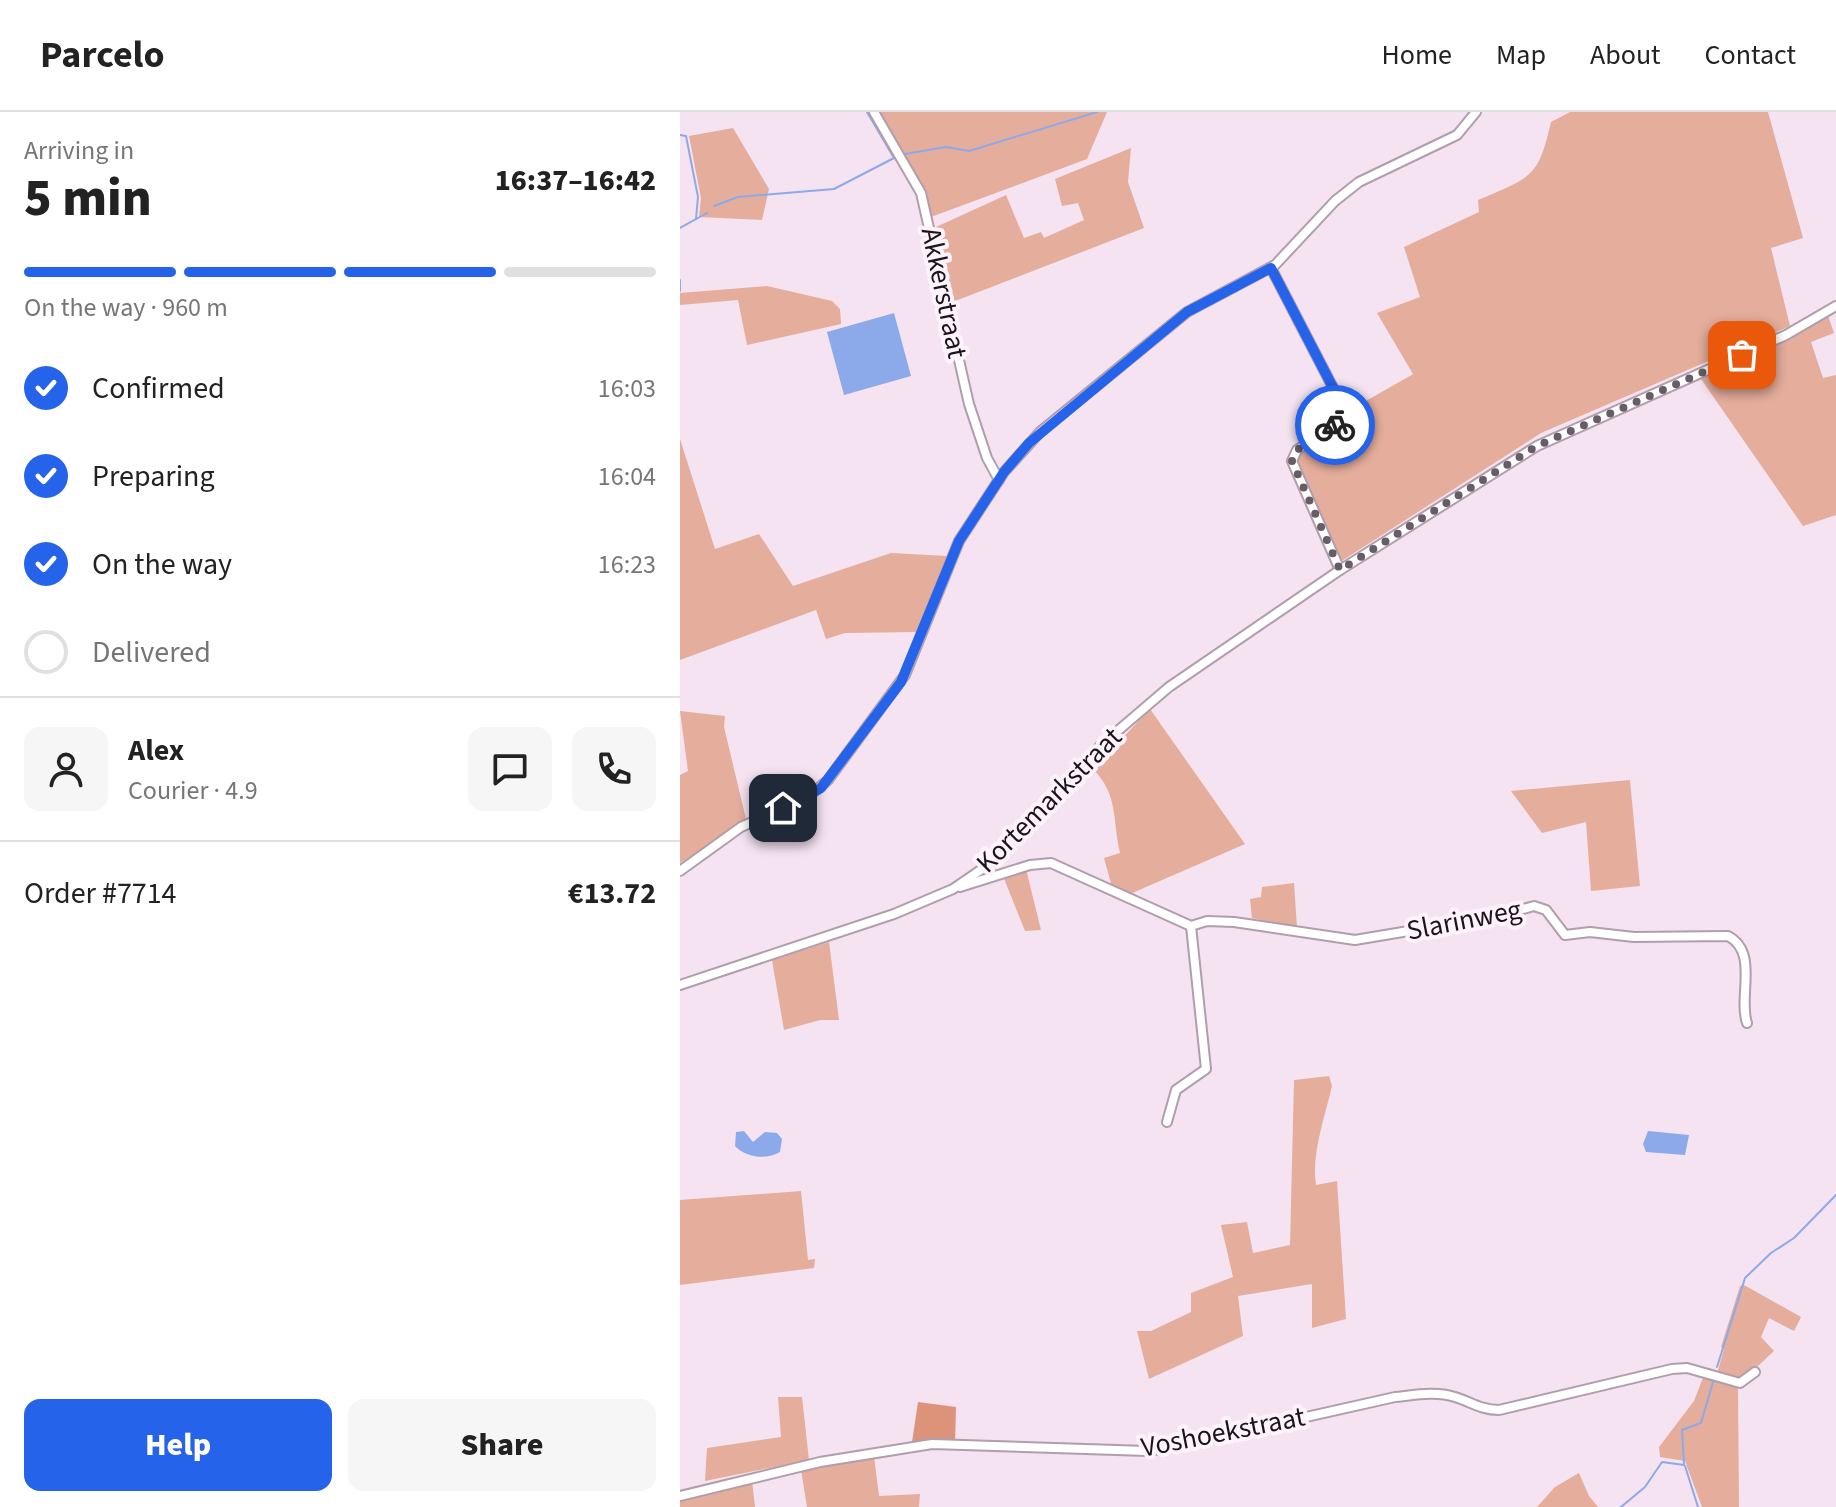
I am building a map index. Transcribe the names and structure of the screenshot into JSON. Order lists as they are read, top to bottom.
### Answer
{
  "streets": {
    "street": [
      "Akkerstraat",
      "Kortemarkstraat",
      "Slarinweg",
      "Voshoekstraat"
    ]
  },
  "page": {
    "header": "Parcelo",
    "nav": [
      "Home",
      "Map",
      "About",
      "Contact"
    ],
    "heading": ["5 min", "Arriving in", "16:37–16:42"],
    "panel": [
      "Alex",
      "Courier · 4.9",
      "Order #7714",
      "€13.72"
    ],
    "bar": "On the way · 960 m",
    "list": [
      ["Confirmed", "16:03"],
      ["Preparing", "16:04"],
      ["On the way", "16:23"],
      "Delivered"
    ],
    "buttons": ["Help", "Share"]
  }
}
